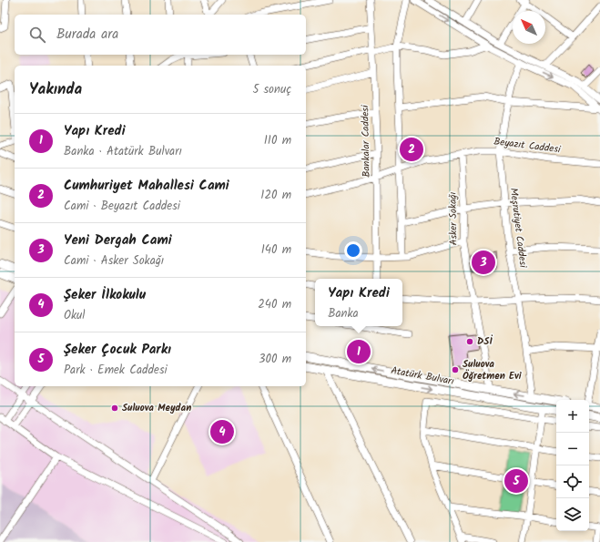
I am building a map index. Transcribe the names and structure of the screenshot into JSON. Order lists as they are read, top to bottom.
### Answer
{
  "streets": {
    "main road": ["Atatürk Bulvarı"],
    "street": [
      "Bankalar Caddesi",
      "Beyazıt Caddesi",
      "Asker Sokağı",
      "Meşrutiyet Caddesi"
    ]
  },
  "crossings": [
    ["Bankalar Caddesi", "Beyazıt Caddesi"],
    ["Beyazıt Caddesi", "Asker Sokağı"],
    ["Beyazıt Caddesi", "Meşrutiyet Caddesi"],
    ["Asker Sokağı", "Atatürk Bulvarı"],
    ["Meşrutiyet Caddesi", "Atatürk Bulvarı"]
  ],
  "places": ["DSİ", "Suluova Öğretmen Evi", "Suluova Meydan"],
  "north": "top left",
  "page": {
    "search": "Burada ara",
    "heading": ["Yakında", "5 sonuç"],
    "list": [
      {
        "mark": "1",
        "name": "Yapı Kredi",
        "note": "Banka · Atatürk Bulvarı",
        "value": "110 m"
      },
      {
        "mark": "2",
        "name": "Cumhuriyet Mahallesi Cami",
        "note": "Cami · Beyazıt Caddesi",
        "value": "120 m"
      },
      {
        "mark": "3",
        "name": "Yeni Dergah Cami",
        "note": "Cami · Asker Sokağı",
        "value": "140 m"
      },
      {
        "mark": "4",
        "name": "Şeker İlkokulu",
        "note": "Okul",
        "value": "240 m"
      },
      {
        "mark": "5",
        "name": "Şeker Çocuk Parkı",
        "note": "Park · Emek Caddesi",
        "value": "300 m"
      }
    ],
    "pins": [
      "2",
      "3",
      "1",
      "4",
      "5"
    ],
    "popup": ["Yapı Kredi", "Banka"],
    "map_buttons": ["+", "−"]
  }
}
